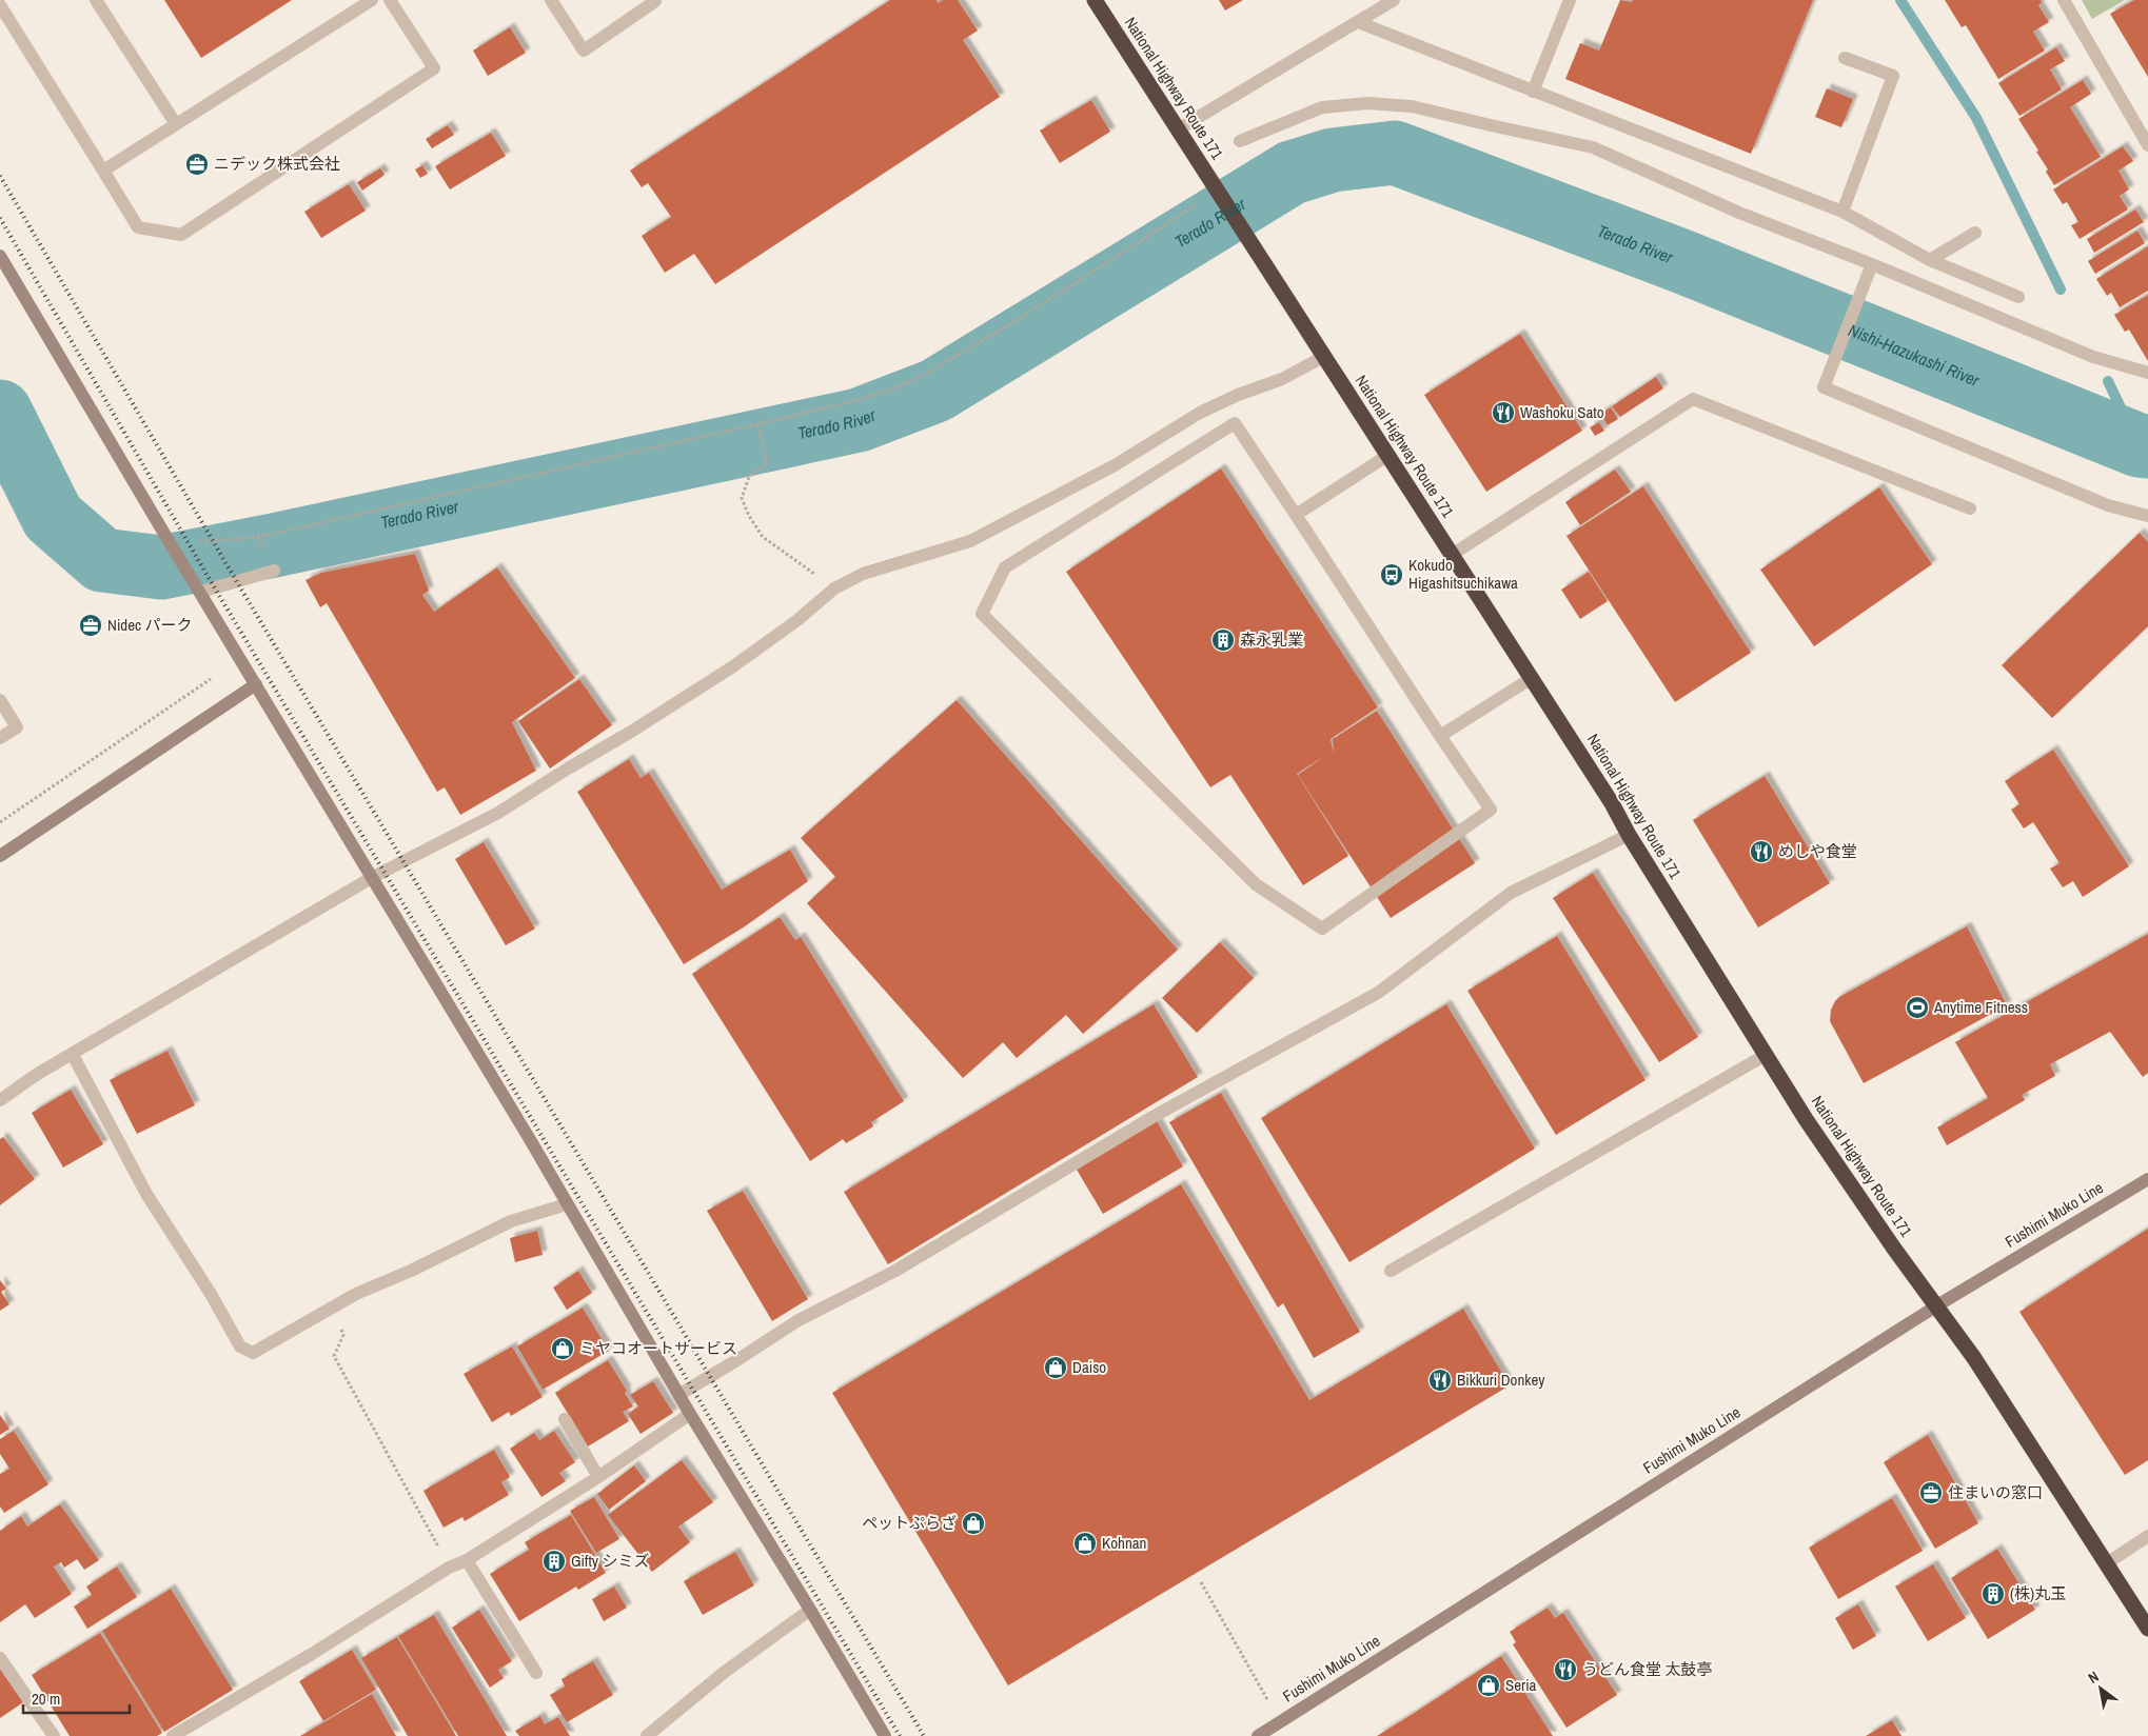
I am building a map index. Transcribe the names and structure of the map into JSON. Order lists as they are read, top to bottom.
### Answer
{
  "streets": {
    "highway": ["National Highway Route 171"],
    "street": ["Fushimi Muko Line"]
  },
  "crossings": [
    ["National Highway Route 171", "Fushimi Muko Line"]
  ],
  "water": ["Terado River", "Nishi-Hazukashi River"],
  "places": {
    "office": ["ニデック株式会社", "Nidec パーク", "住まいの窓口"],
    "restaurant": [
      "Washoku Sato",
      "めしや食堂",
      "Bikkuri Donkey",
      "うどん食堂 太鼓亭"
    ],
    "bus stop": ["Kokudo Higashitsuchikawa"],
    "building": ["森永乳業", "Gifty シミズ", "(株)丸玉"],
    "sports": ["Anytime Fitness"],
    "shop": [
      "ミヤコオートサービス",
      "Daiso",
      "ペットぷらざ",
      "Kohnan",
      "Seria"
    ]
  },
  "scale_bar": "20 m",
  "north": "top left"
}
